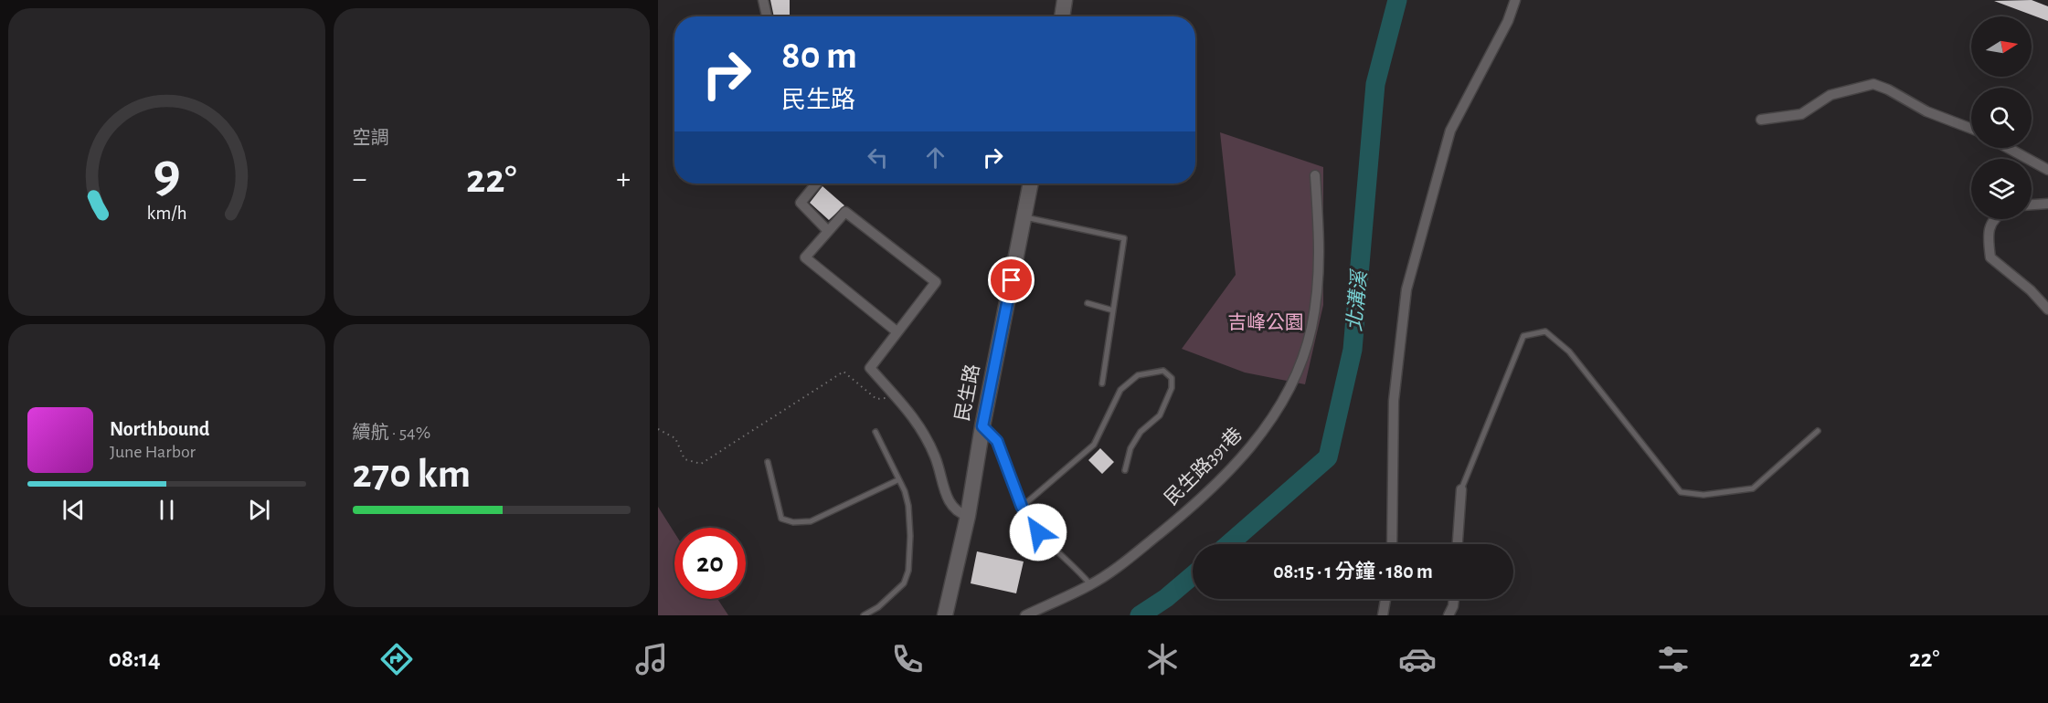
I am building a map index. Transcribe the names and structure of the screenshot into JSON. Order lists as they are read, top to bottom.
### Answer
{
  "streets": {
    "street": ["民生路", "民生路391巷"]
  },
  "water": ["北溝溪"],
  "parks": ["吉峰公園"],
  "north": "right",
  "page": {
    "tile": [
      "空調",
      ["續航 · 54%", "270 km"]
    ],
    "turn": ["80 m", "民生路"],
    "heat": ["−", "22°", "+"],
    "song": ["Northbound", "June Harbor"],
    "limit": "20",
    "trip": "08:15 · 1 分鐘 · 180 m",
    "tabs": ["08:14", "22°"],
    "gauge": ["9", "km/h"]
  }
}
